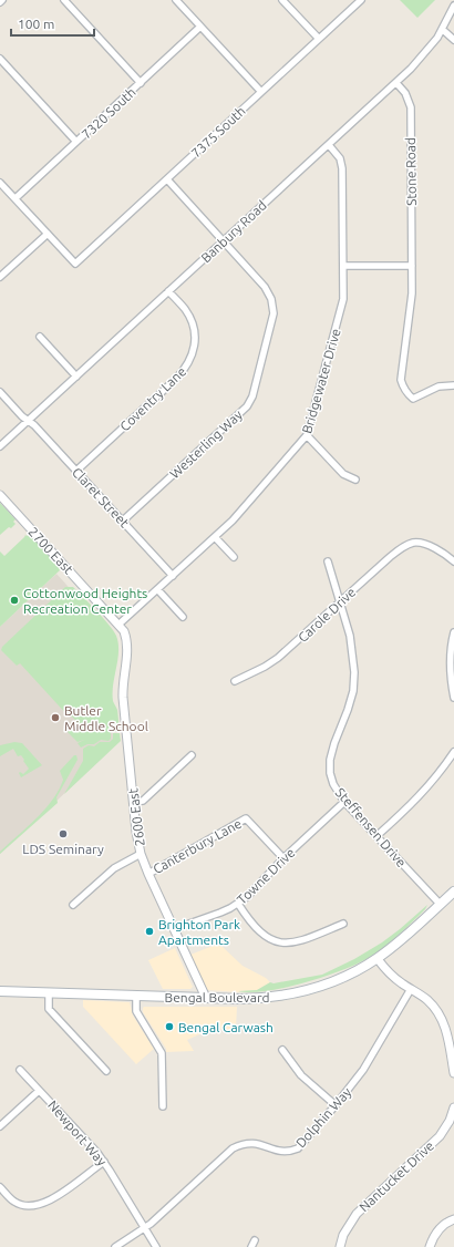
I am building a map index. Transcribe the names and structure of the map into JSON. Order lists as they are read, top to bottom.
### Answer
{
  "streets": {
    "main road": ["Bengal Boulevard"],
    "street": [
      "7320 South",
      "7375 South",
      "Stone Road",
      "Banbury Road",
      "Bridgewater Drive",
      "Coventry Lane",
      "Westerling Way",
      "Claret Street",
      "2700 East",
      "Carole Drive",
      "2600 East",
      "Steffensen Drive",
      "Canterbury Lane",
      "Towne Drive",
      "Dolphin Way",
      "Newport Way",
      "Nantucket Drive"
    ]
  },
  "crossings": [
    ["7375 South", "Westerling Way"],
    ["Stone Road", "Banbury Road"],
    ["Banbury Road", "Bridgewater Drive"],
    ["Banbury Road", "Coventry Lane"],
    ["Banbury Road", "Westerling Way"],
    ["Banbury Road", "Claret Street"],
    ["Bridgewater Drive", "Claret Street"],
    ["Bridgewater Drive", "2700 East"],
    ["Bridgewater Drive", "2600 East"],
    ["Coventry Lane", "Claret Street"],
    ["Westerling Way", "Claret Street"],
    ["2700 East", "2600 East"],
    ["Carole Drive", "Steffensen Drive"],
    ["2600 East", "Canterbury Lane"],
    ["2600 East", "Towne Drive"],
    ["2600 East", "Bengal Boulevard"],
    ["Steffensen Drive", "Towne Drive"],
    ["Steffensen Drive", "Bengal Boulevard"],
    ["Canterbury Lane", "Towne Drive"],
    ["Dolphin Way", "Newport Way"]
  ],
  "places": [
    "Cottonwood Heights Recreation Center",
    "Butler Middle School",
    "LDS Seminary",
    "Brighton Park Apartments",
    "Bengal Carwash"
  ],
  "scale_bar": "100 m"
}
